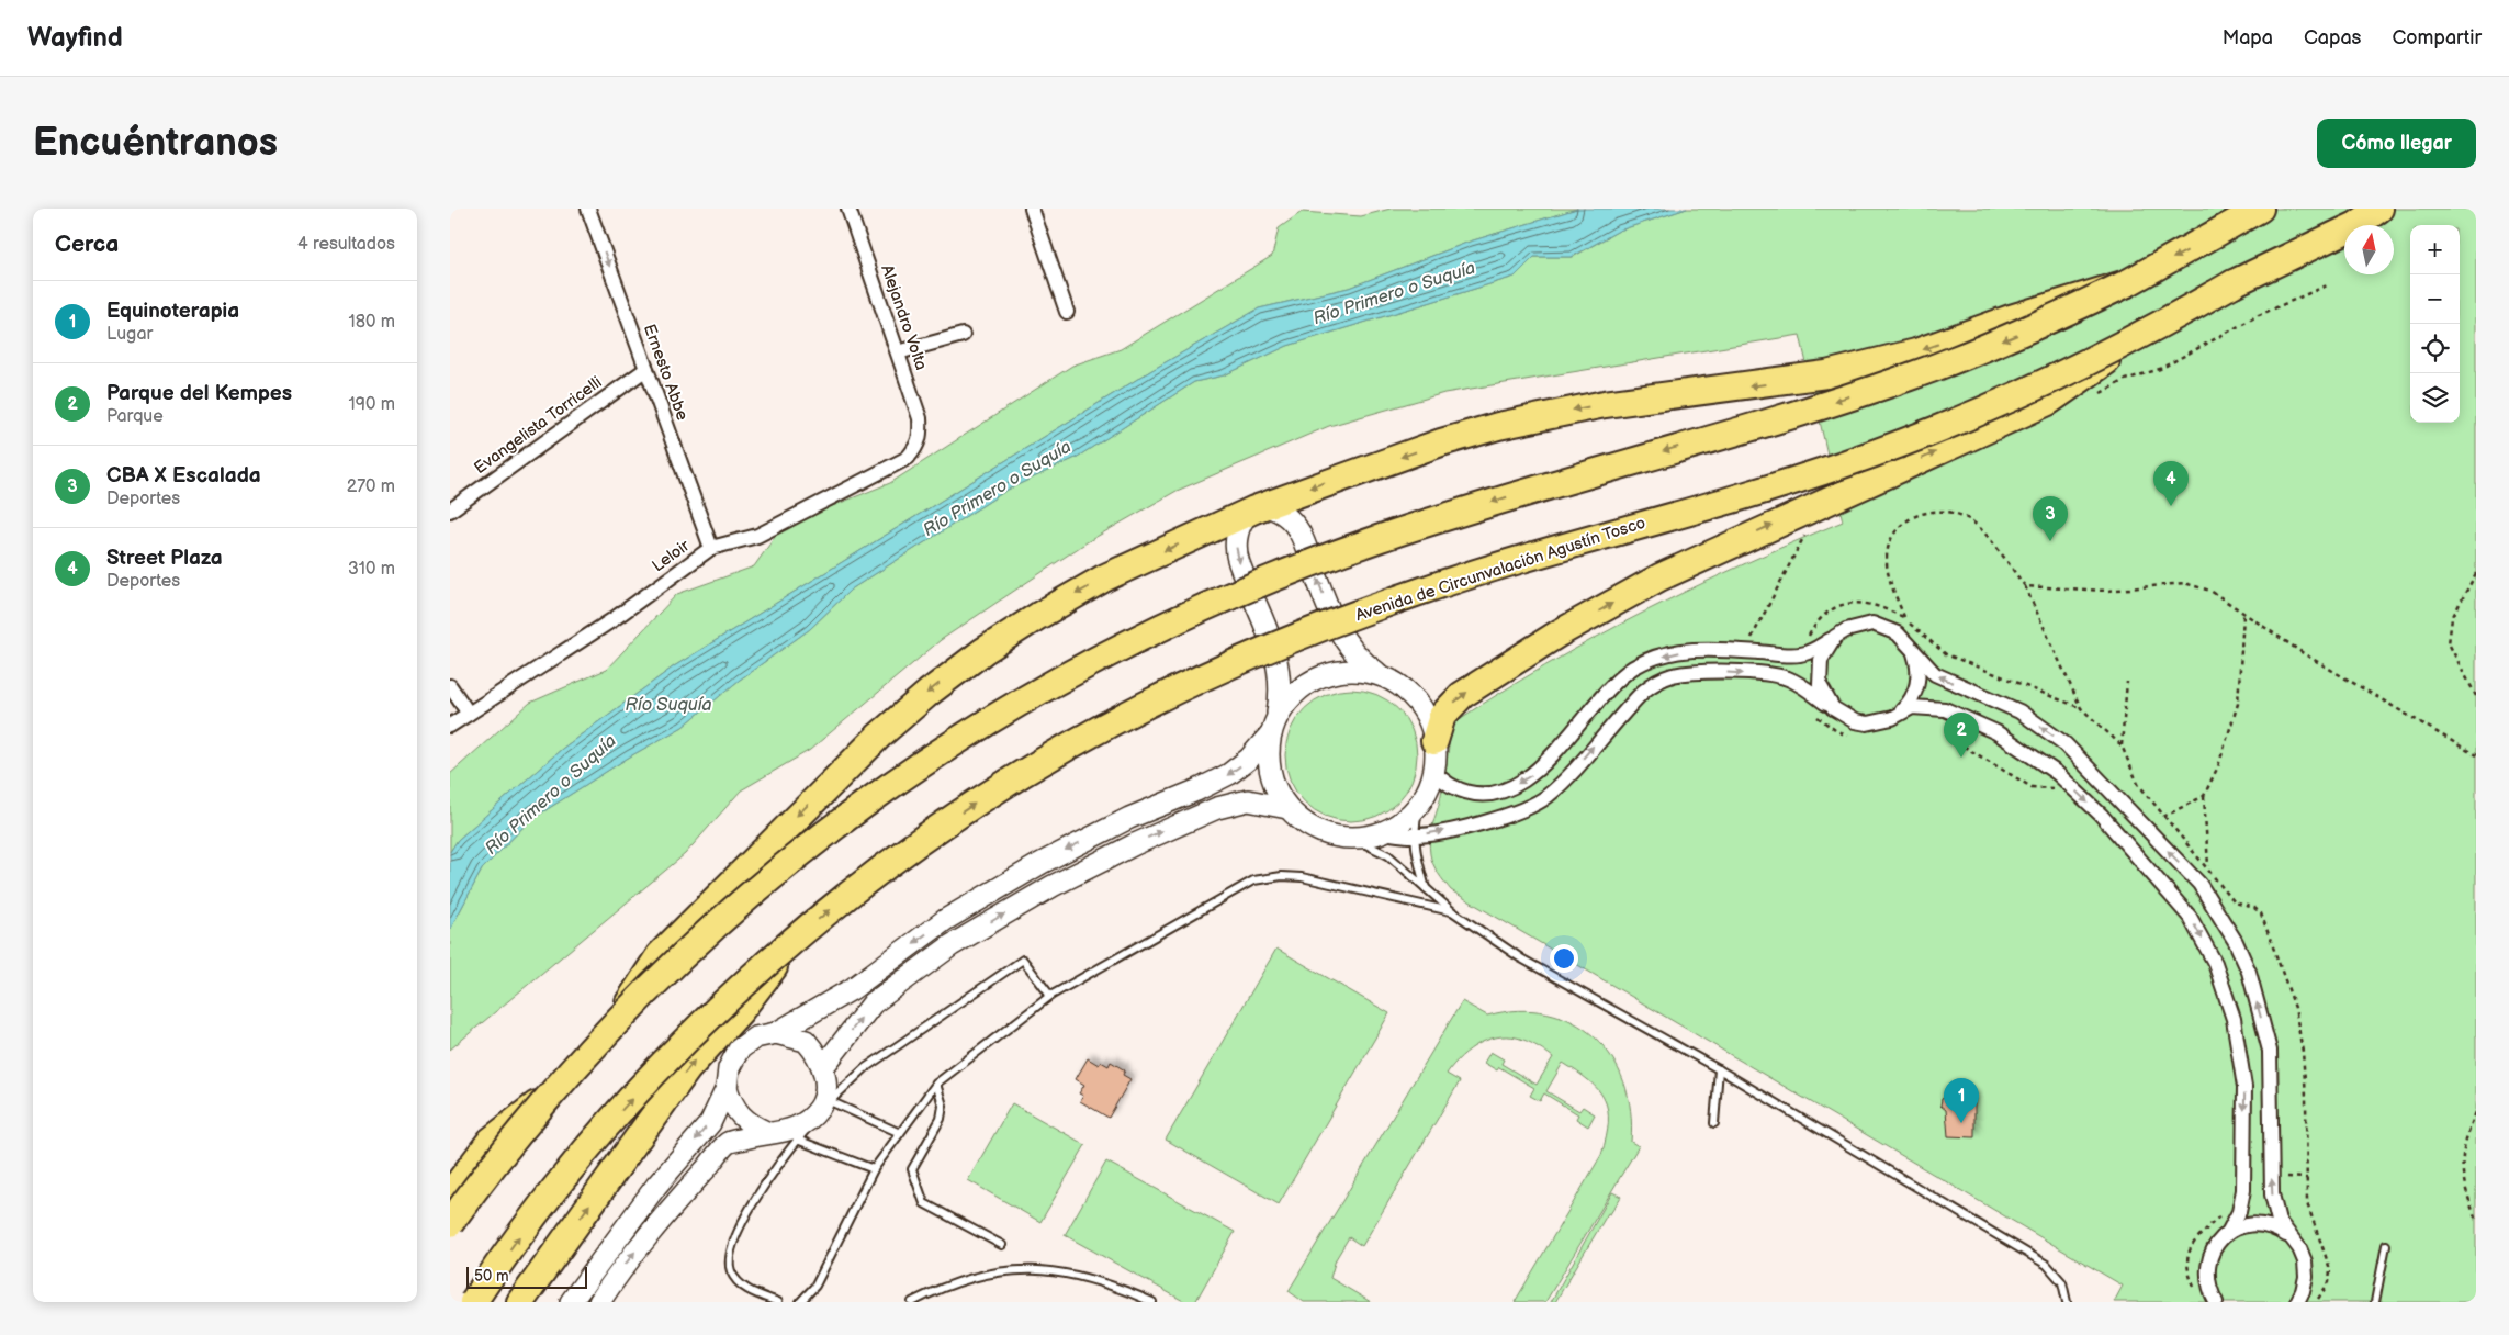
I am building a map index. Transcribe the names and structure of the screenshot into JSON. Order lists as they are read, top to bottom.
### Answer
{
  "streets": {
    "highway": ["Avenida de Circunvalación Agustín Tosco"],
    "street": [
      "Alejandro Volta",
      "Ernesto Abbe",
      "Evangelista Torricelli",
      "Leloir"
    ]
  },
  "crossings": [
    ["Alejandro Volta", "Leloir"],
    ["Ernesto Abbe", "Evangelista Torricelli"],
    ["Ernesto Abbe", "Leloir"]
  ],
  "one_way": ["Ernesto Abbe"],
  "water": ["Río Primero o Suquía", "Río Suquía"],
  "scale_bar": "50 m",
  "north": "top",
  "page": {
    "header": "Wayfind",
    "nav": ["Mapa", "Capas", "Compartir"],
    "buttons": "Cómo llegar",
    "title": "Encuéntranos",
    "heading": ["Cerca", "4 resultados"],
    "map_buttons": ["+", "−"],
    "list": [
      {
        "mark": "1",
        "name": "Equinoterapia",
        "note": "Lugar",
        "value": "180 m"
      },
      {
        "mark": "2",
        "name": "Parque del Kempes",
        "note": "Parque",
        "value": "190 m"
      },
      {
        "mark": "3",
        "name": "CBA X Escalada",
        "note": "Deportes",
        "value": "270 m"
      },
      {
        "mark": "4",
        "name": "Street Plaza",
        "note": "Deportes",
        "value": "310 m"
      }
    ],
    "pins": [
      "4",
      "3",
      "2",
      "1"
    ],
    "scale": "50 m"
  }
}
